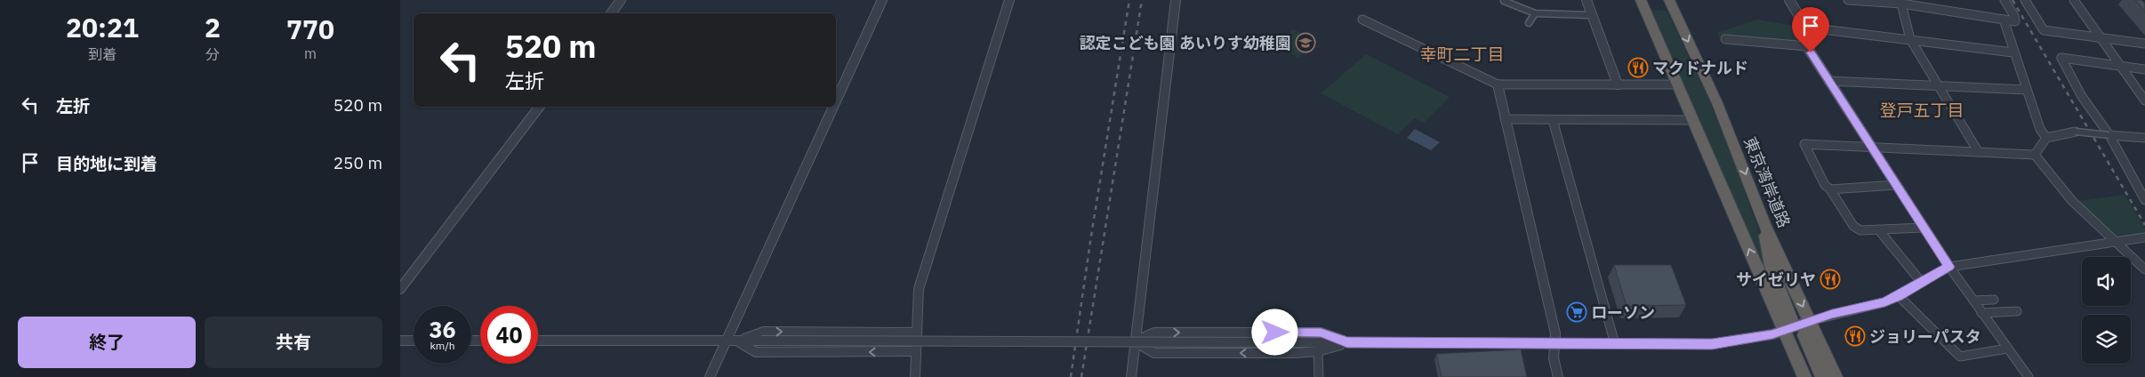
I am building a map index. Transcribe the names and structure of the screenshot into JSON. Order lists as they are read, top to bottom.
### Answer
{
  "streets": {
    "highway": ["東京湾岸道路"]
  },
  "districts": ["幸町二丁目", "登戸五丁目"],
  "places": {
    "school or university": ["認定こども園 あいりす幼稚園"],
    "restaurant": ["マクドナルド", "サイゼリヤ", "ジョリーパスタ"],
    "supermarket": ["ローソン"]
  },
  "page": {
    "eta": [
      "20:21",
      "到着",
      "2",
      "分",
      "770",
      "m"
    ],
    "turn": ["520 m", "左折"],
    "list": [
      {
        "name": "左折",
        "value": "520 m"
      },
      {
        "name": "目的地に到着",
        "value": "250 m"
      }
    ],
    "speed": "36 km/h",
    "limit": "40",
    "buttons": ["終了", "共有"]
  }
}
